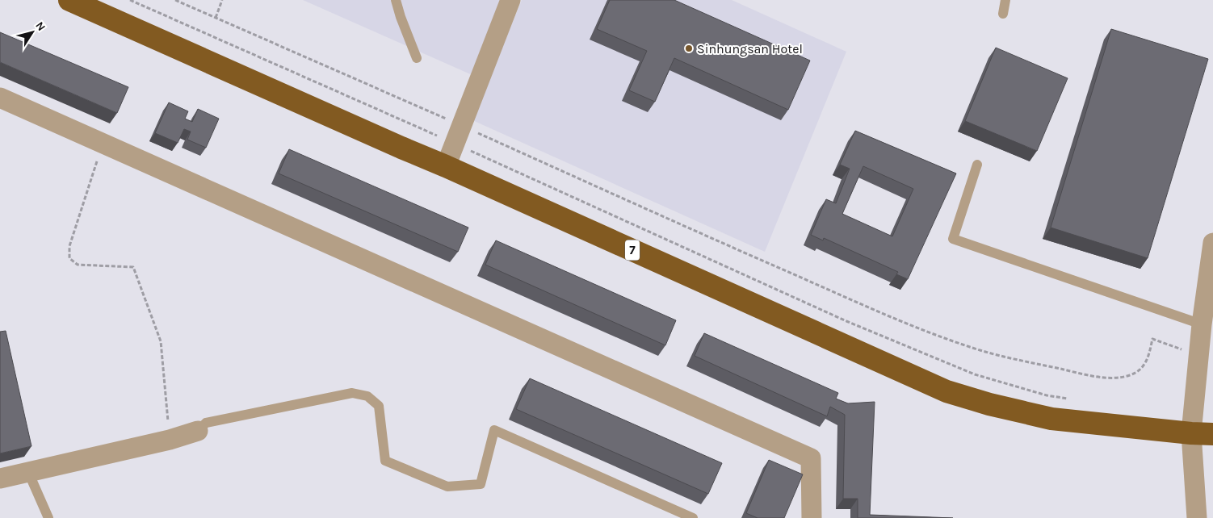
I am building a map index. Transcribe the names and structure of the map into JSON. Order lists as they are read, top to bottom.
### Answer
{
  "streets": {
    "highway": ["7"]
  },
  "places": ["Sinhungsan Hotel"],
  "north": "top right"
}
